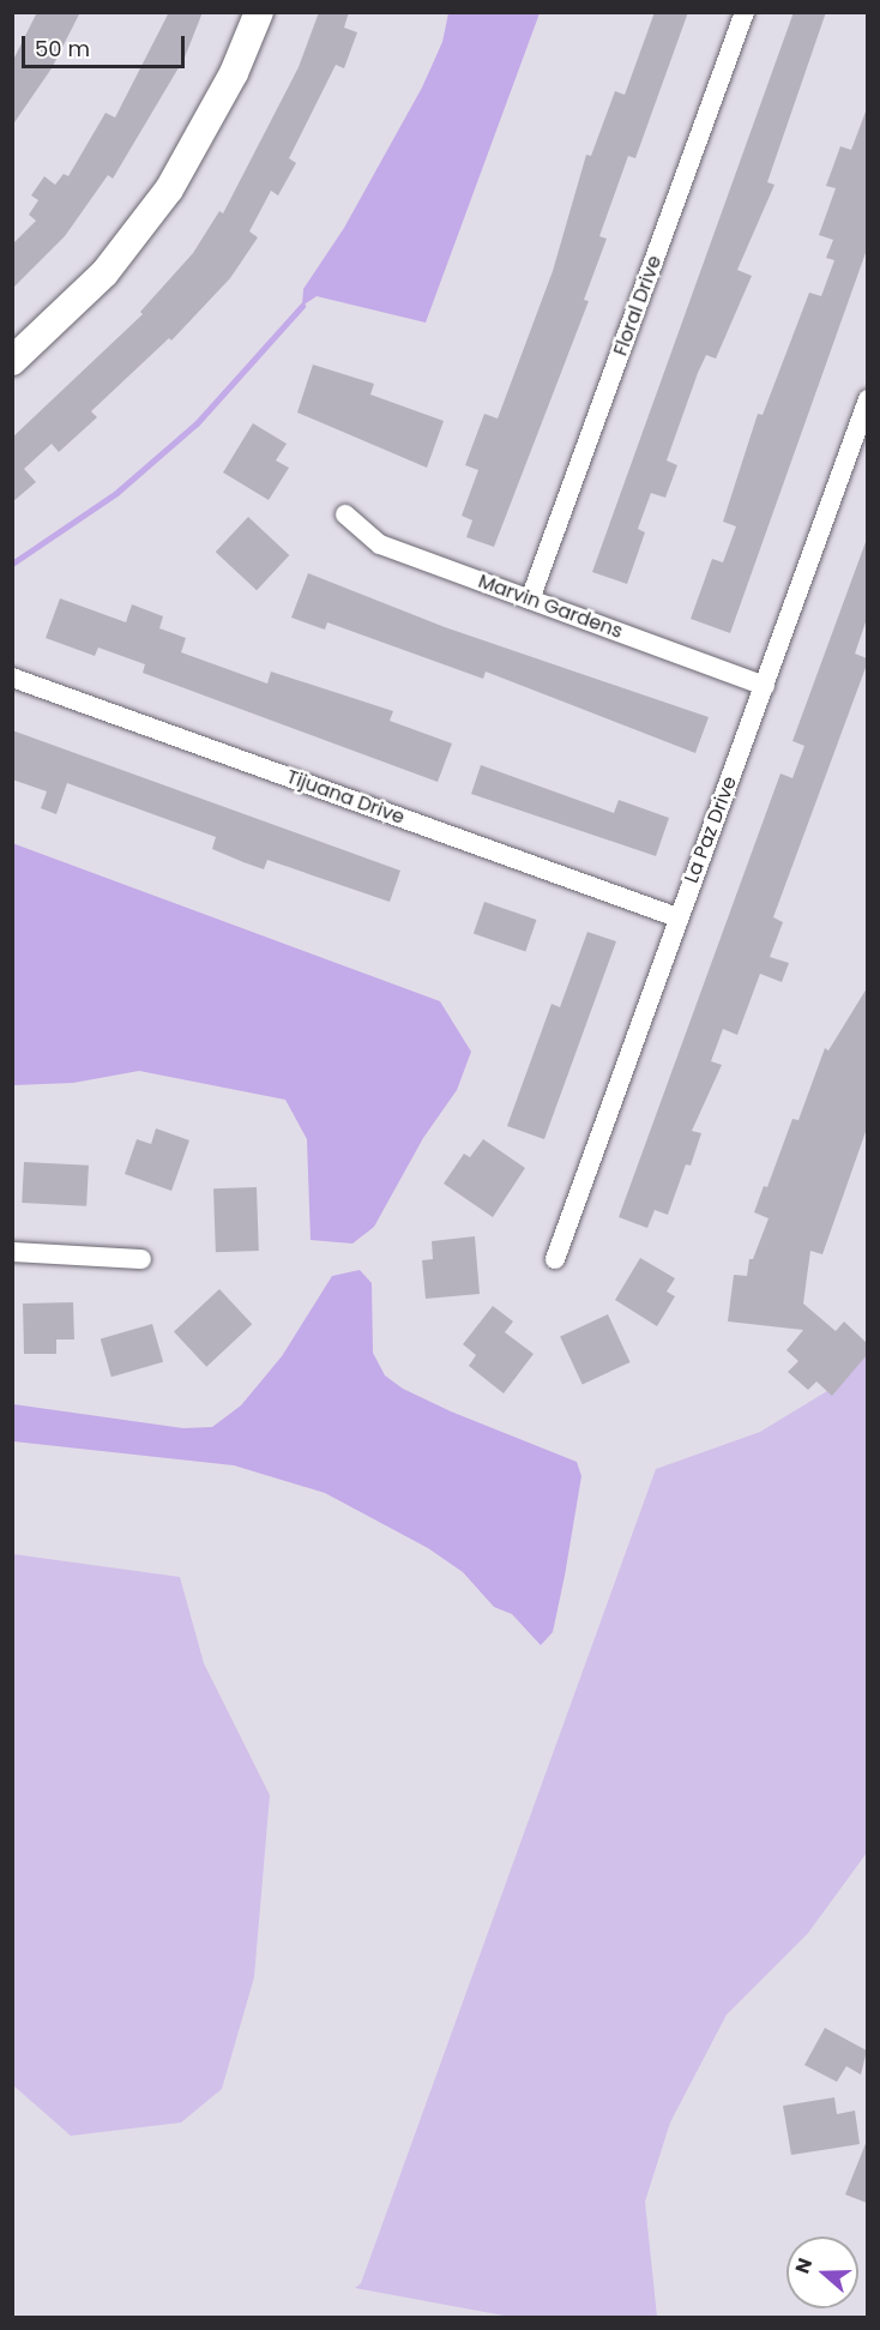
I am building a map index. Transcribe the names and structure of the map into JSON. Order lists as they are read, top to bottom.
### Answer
{
  "streets": {
    "street": [
      "Floral Drive",
      "Marvin Gardens",
      "Tijuana Drive",
      "La Paz Drive"
    ]
  },
  "crossings": [
    ["Floral Drive", "Marvin Gardens"],
    ["Marvin Gardens", "La Paz Drive"],
    ["Tijuana Drive", "La Paz Drive"]
  ],
  "scale_bar": "50 m",
  "north": "left"
}
